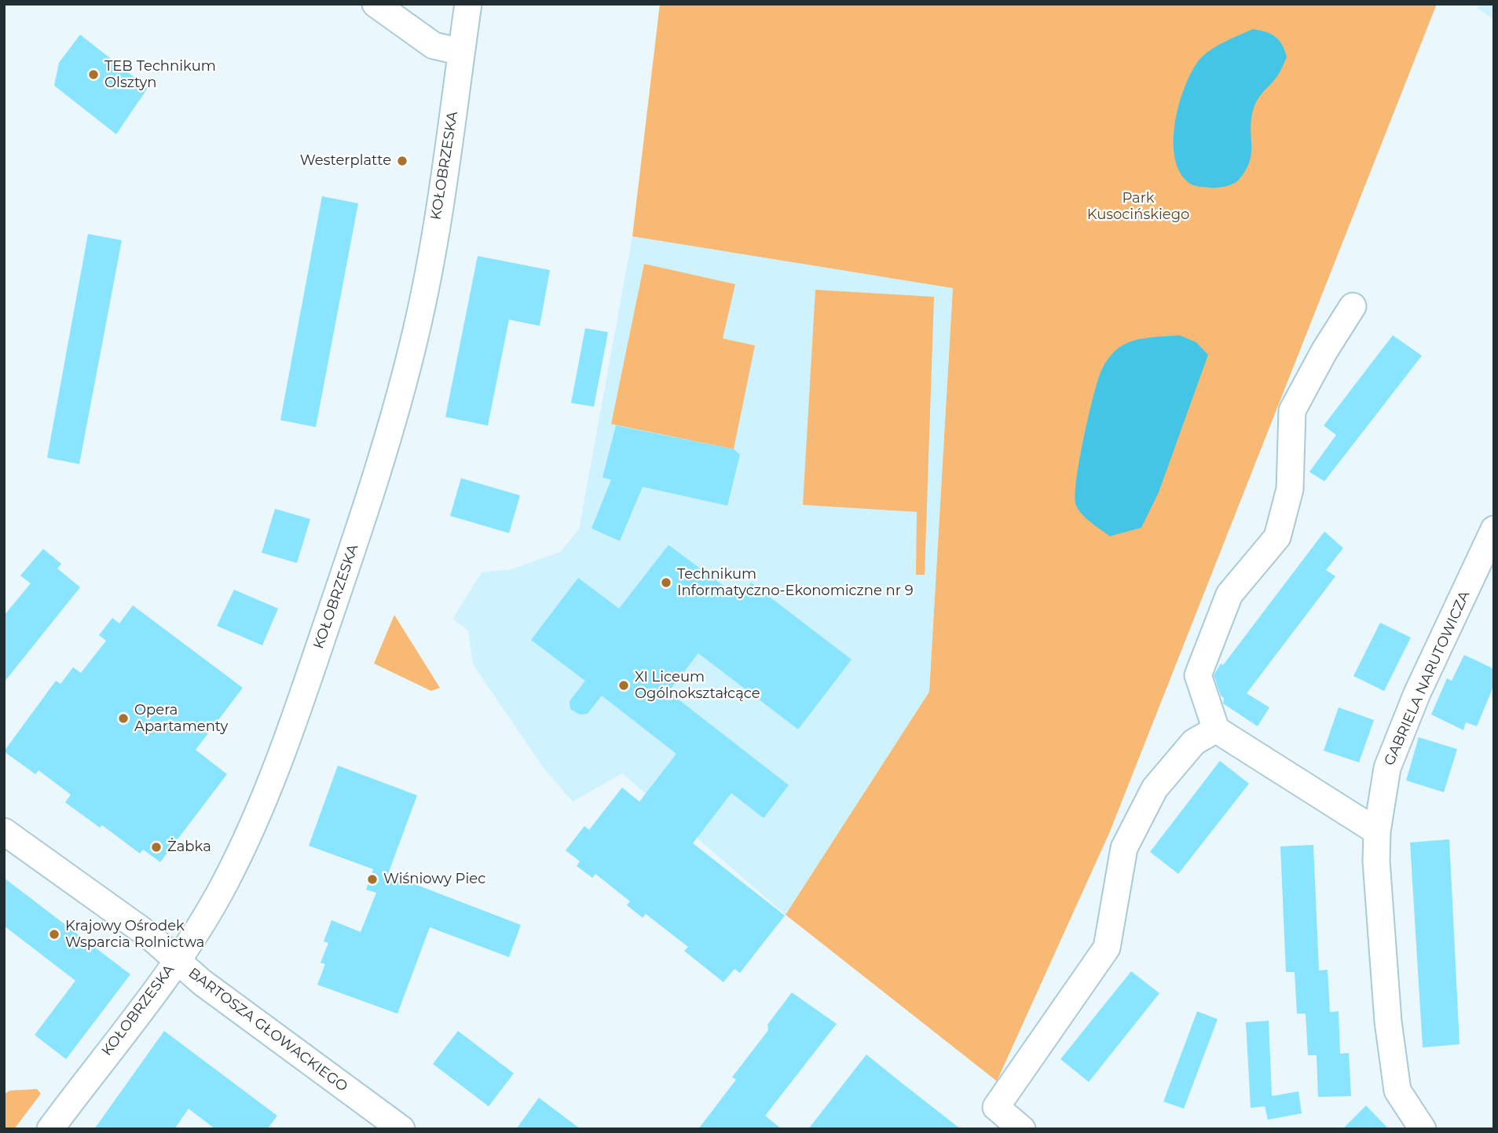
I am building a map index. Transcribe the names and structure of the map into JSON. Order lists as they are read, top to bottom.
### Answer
{
  "streets": {
    "street": ["KOŁOBRZESKA", "GABRIELA NARUTOWICZA", "BARTOSZA GŁOWACKIEGO"]
  },
  "crossings": [
    ["KOŁOBRZESKA", "BARTOSZA GŁOWACKIEGO"]
  ],
  "parks": ["Park Kusocińskiego"],
  "places": [
    "TEB Technikum Olsztyn",
    "Westerplatte",
    "Technikum Informatyczno-Ekonomiczne nr 9",
    "XI Liceum Ogólnokształcące",
    "Opera Apartamenty",
    "Żabka",
    "Wiśniowy Piec",
    "Krajowy Ośrodek Wsparcia Rolnictwa"
  ]
}
